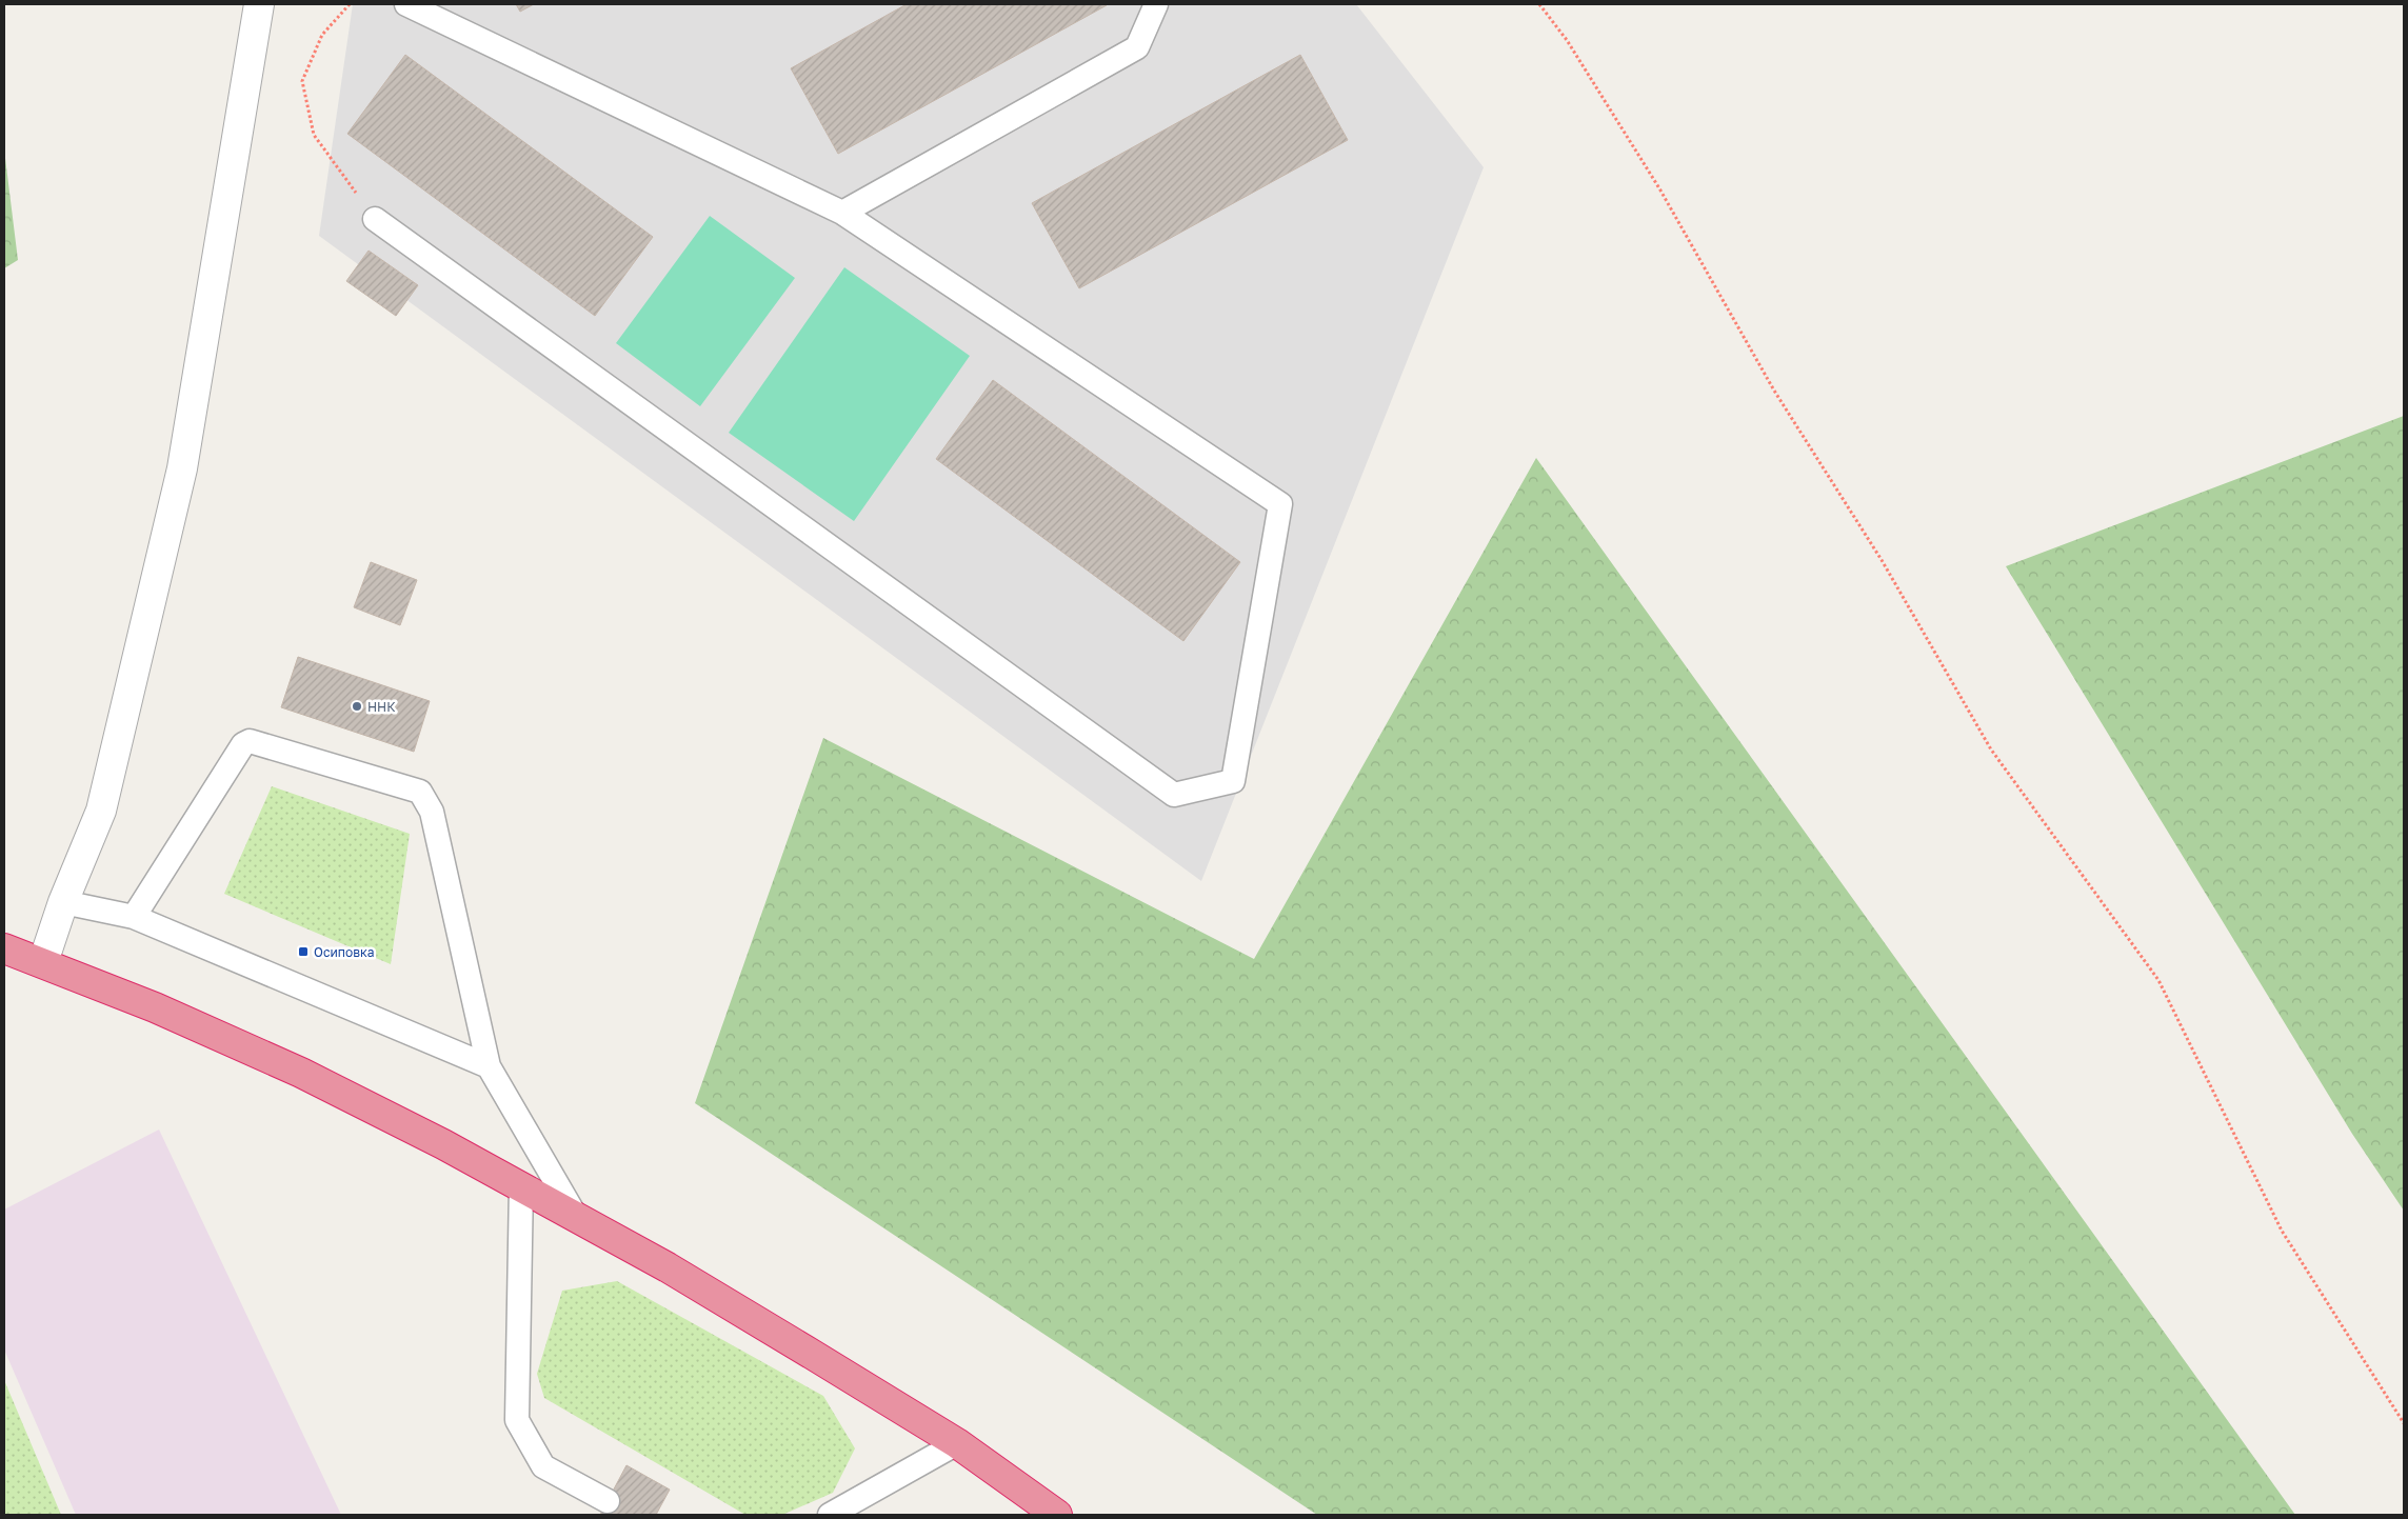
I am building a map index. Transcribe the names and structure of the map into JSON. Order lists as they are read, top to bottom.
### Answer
{
  "places": {
    "other": ["ННК"],
    "transit": ["Осиповка"]
  }
}
